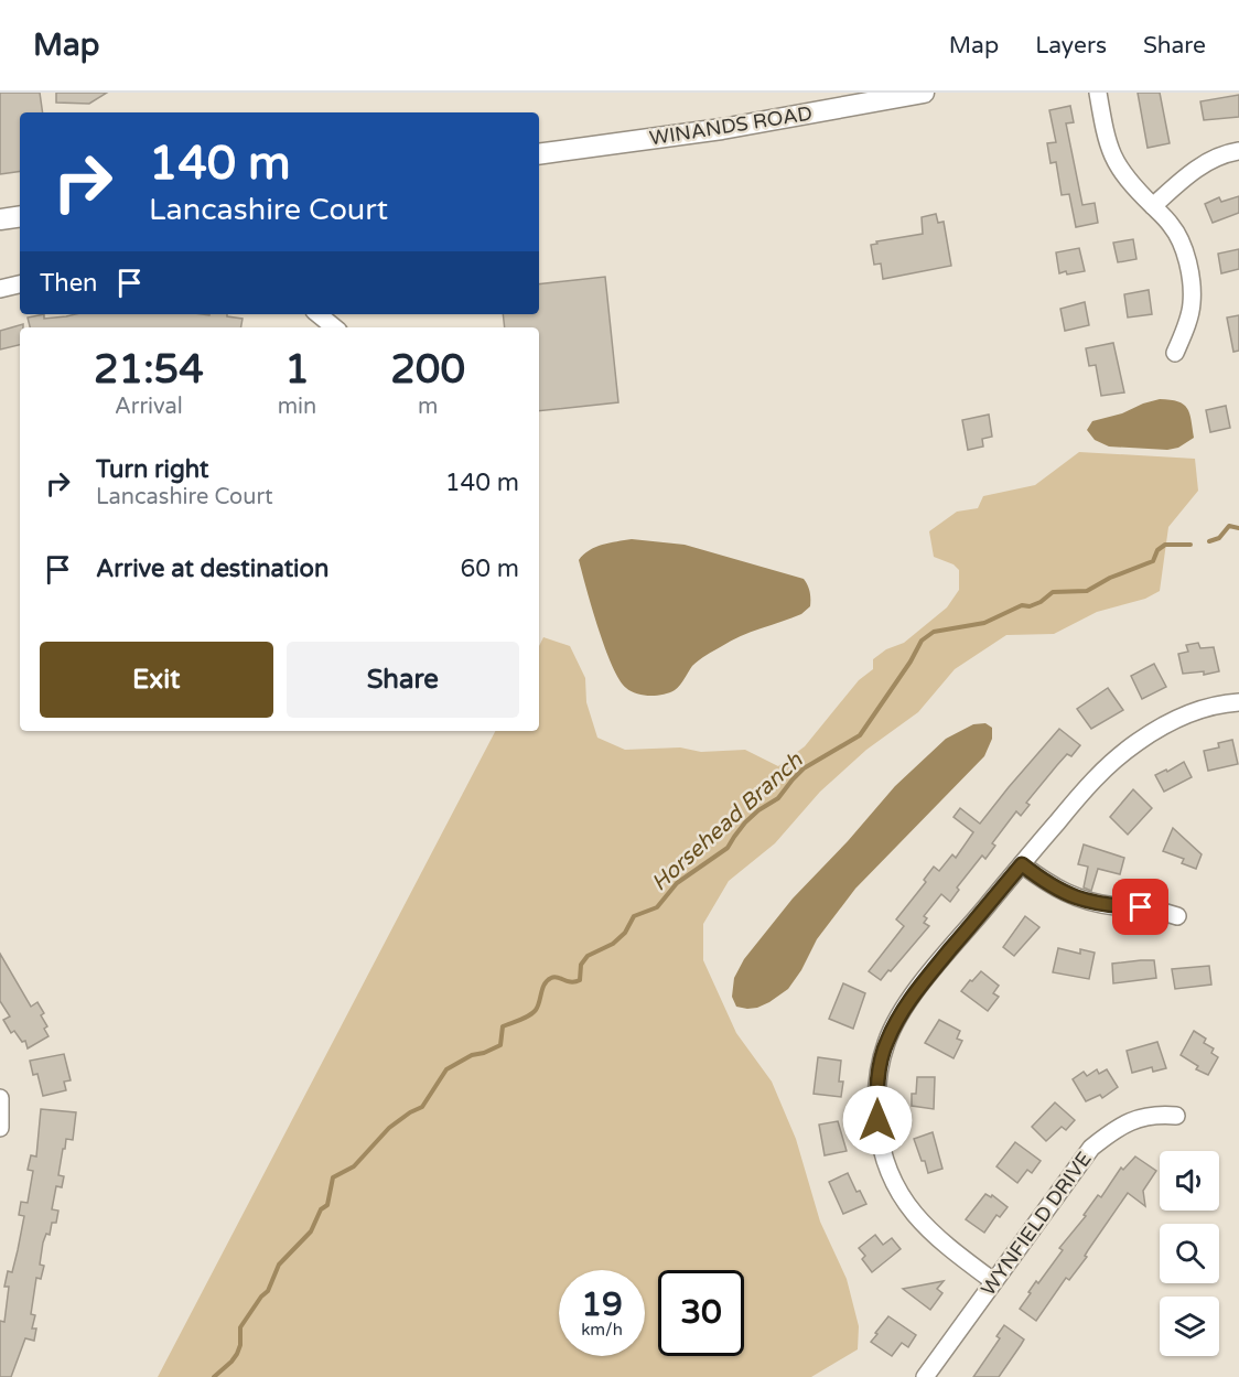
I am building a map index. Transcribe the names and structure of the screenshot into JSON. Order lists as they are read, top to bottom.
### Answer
{
  "streets": {
    "street": ["WINANDS ROAD", "WYNFIELD DRIVE"]
  },
  "water": ["Horsehead Branch"],
  "page": {
    "header": "Map",
    "nav": ["Map", "Layers", "Share"],
    "turn": ["140 m", "Lancashire Court"],
    "then": "Then",
    "eta": [
      "21:54",
      "Arrival",
      "1",
      "min",
      "200",
      "m"
    ],
    "list": [
      {
        "name": "Turn right",
        "note": "Lancashire Court",
        "value": "140 m"
      },
      {
        "name": "Arrive at destination",
        "value": "60 m"
      }
    ],
    "buttons": ["Exit", "Share"],
    "speed": "19 km/h",
    "limit": "30"
  }
}
